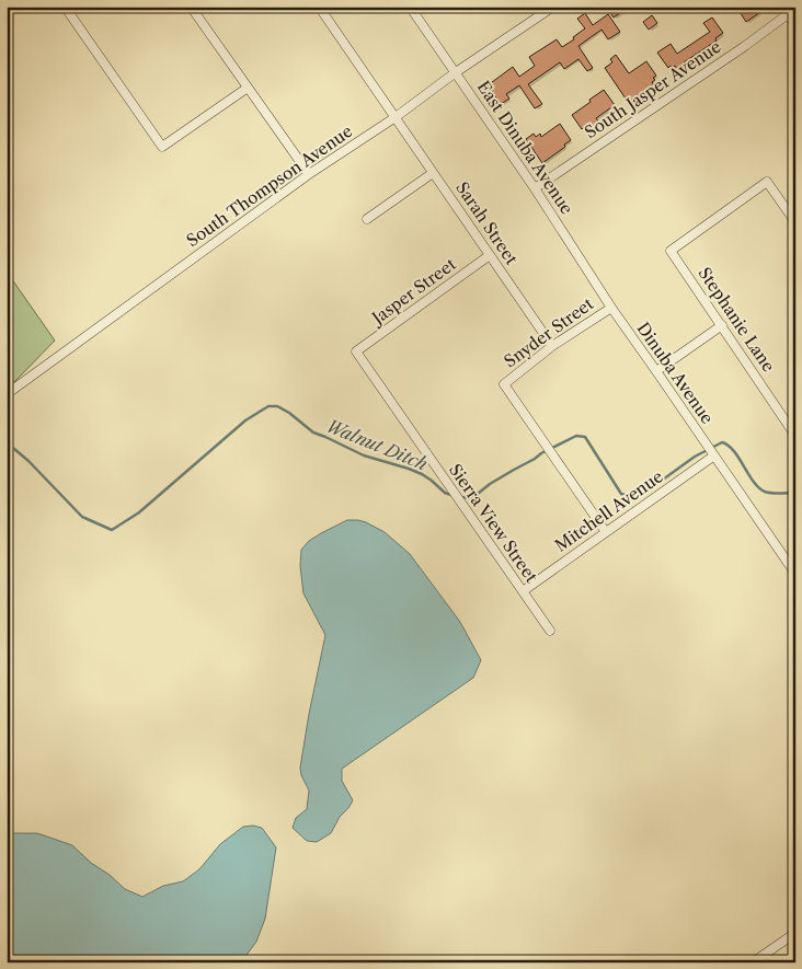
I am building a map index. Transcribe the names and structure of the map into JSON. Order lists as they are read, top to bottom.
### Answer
{
  "streets": {
    "street": [
      "South Jasper Avenue",
      "East Dinuba Avenue",
      "South Thompson Avenue",
      "Sarah Street",
      "Jasper Street",
      "Stephanie Lane",
      "Snyder Street",
      "Dinuba Avenue",
      "Mitchell Avenue",
      "Sierra View Street"
    ]
  },
  "crossings": [
    ["South Jasper Avenue", "East Dinuba Avenue"],
    ["East Dinuba Avenue", "South Thompson Avenue"],
    ["East Dinuba Avenue", "Snyder Street"],
    ["East Dinuba Avenue", "Dinuba Avenue"],
    ["South Thompson Avenue", "Sarah Street"],
    ["Sarah Street", "Jasper Street"],
    ["Sarah Street", "Snyder Street"],
    ["Jasper Street", "Sierra View Street"],
    ["Snyder Street", "Dinuba Avenue"],
    ["Snyder Street", "Mitchell Avenue"],
    ["Dinuba Avenue", "Mitchell Avenue"],
    ["Mitchell Avenue", "Sierra View Street"]
  ],
  "water": ["Walnut Ditch"]
}
